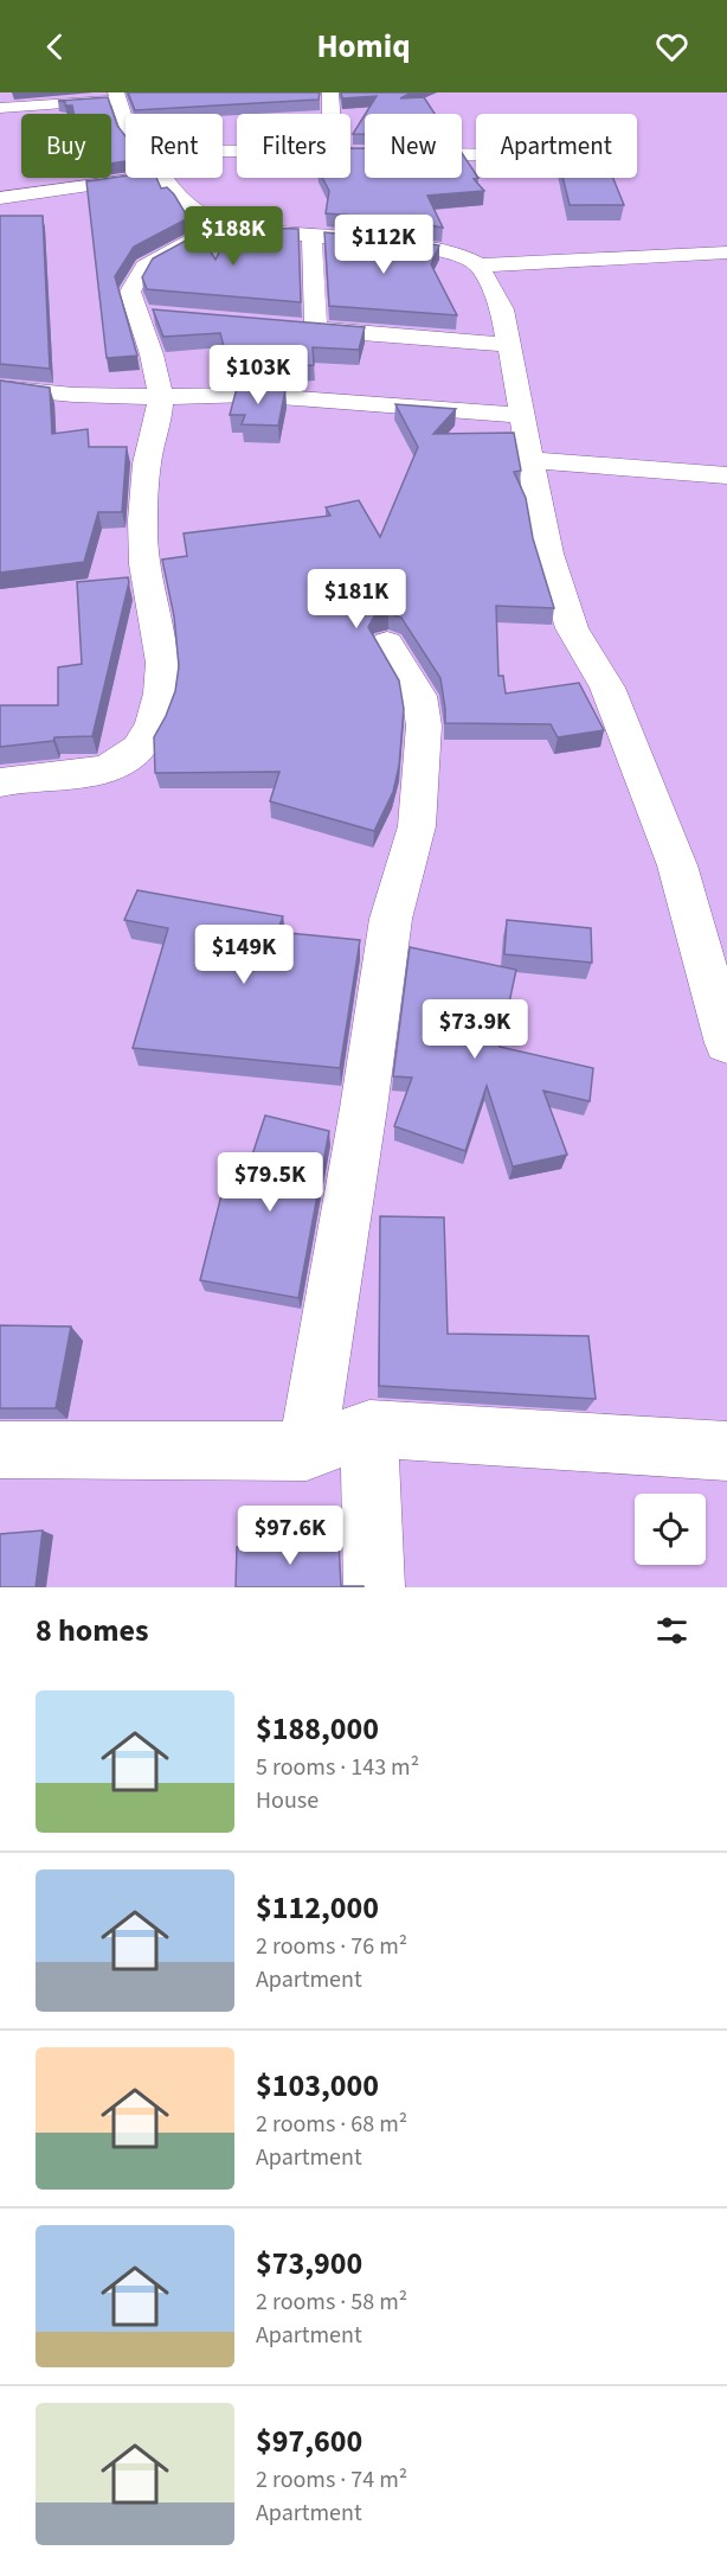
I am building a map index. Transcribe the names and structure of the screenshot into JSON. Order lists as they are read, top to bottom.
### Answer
{
  "page": {
    "header": "Homiq",
    "chip": [
      "Buy",
      "Rent",
      "Filters",
      "New",
      "Apartment"
    ],
    "price": [
      "$188K",
      "$112K",
      "$103K",
      "$181K",
      "$149K",
      "$73.9K",
      "$79.5K",
      "$97.6K"
    ],
    "heading": "8 homes",
    "list": [
      {
        "name": "$188,000",
        "note": "5 rooms · 143 m² · House"
      },
      {
        "name": "$112,000",
        "note": "2 rooms · 76 m² · Apartment"
      },
      {
        "name": "$103,000",
        "note": "2 rooms · 68 m² · Apartment"
      },
      {
        "name": "$73,900",
        "note": "2 rooms · 58 m² · Apartment"
      },
      {
        "name": "$97,600",
        "note": "2 rooms · 74 m² · Apartment"
      }
    ]
  }
}
